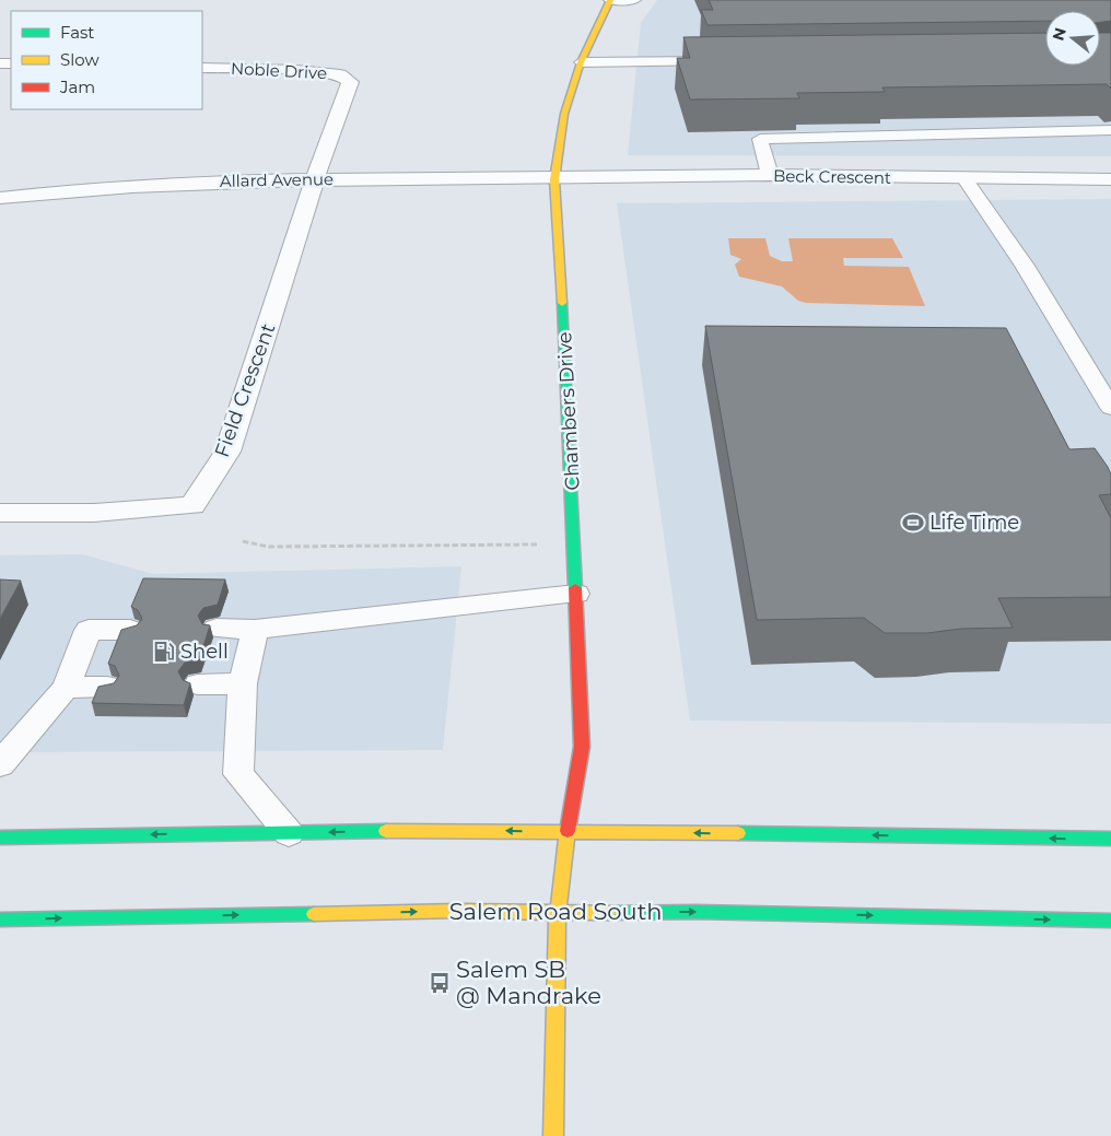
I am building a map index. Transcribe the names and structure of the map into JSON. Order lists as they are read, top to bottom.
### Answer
{
  "streets": {
    "street": [
      "Noble Drive",
      "Beck Crescent",
      "Allard Avenue",
      "Field Crescent",
      "Chambers Drive",
      "Salem Road South"
    ]
  },
  "crossings": [
    ["Noble Drive", "Allard Avenue"],
    ["Noble Drive", "Field Crescent"],
    ["Beck Crescent", "Allard Avenue"],
    ["Beck Crescent", "Chambers Drive"],
    ["Allard Avenue", "Field Crescent"],
    ["Allard Avenue", "Chambers Drive"],
    ["Chambers Drive", "Salem Road South"]
  ],
  "places": {
    "sports": ["Life Time"],
    "fuel station": ["Shell"],
    "bus stop": ["Salem SB @ Mandrake"]
  },
  "legend": ["Fast", "Slow", "Jam"],
  "north": "left"
}
